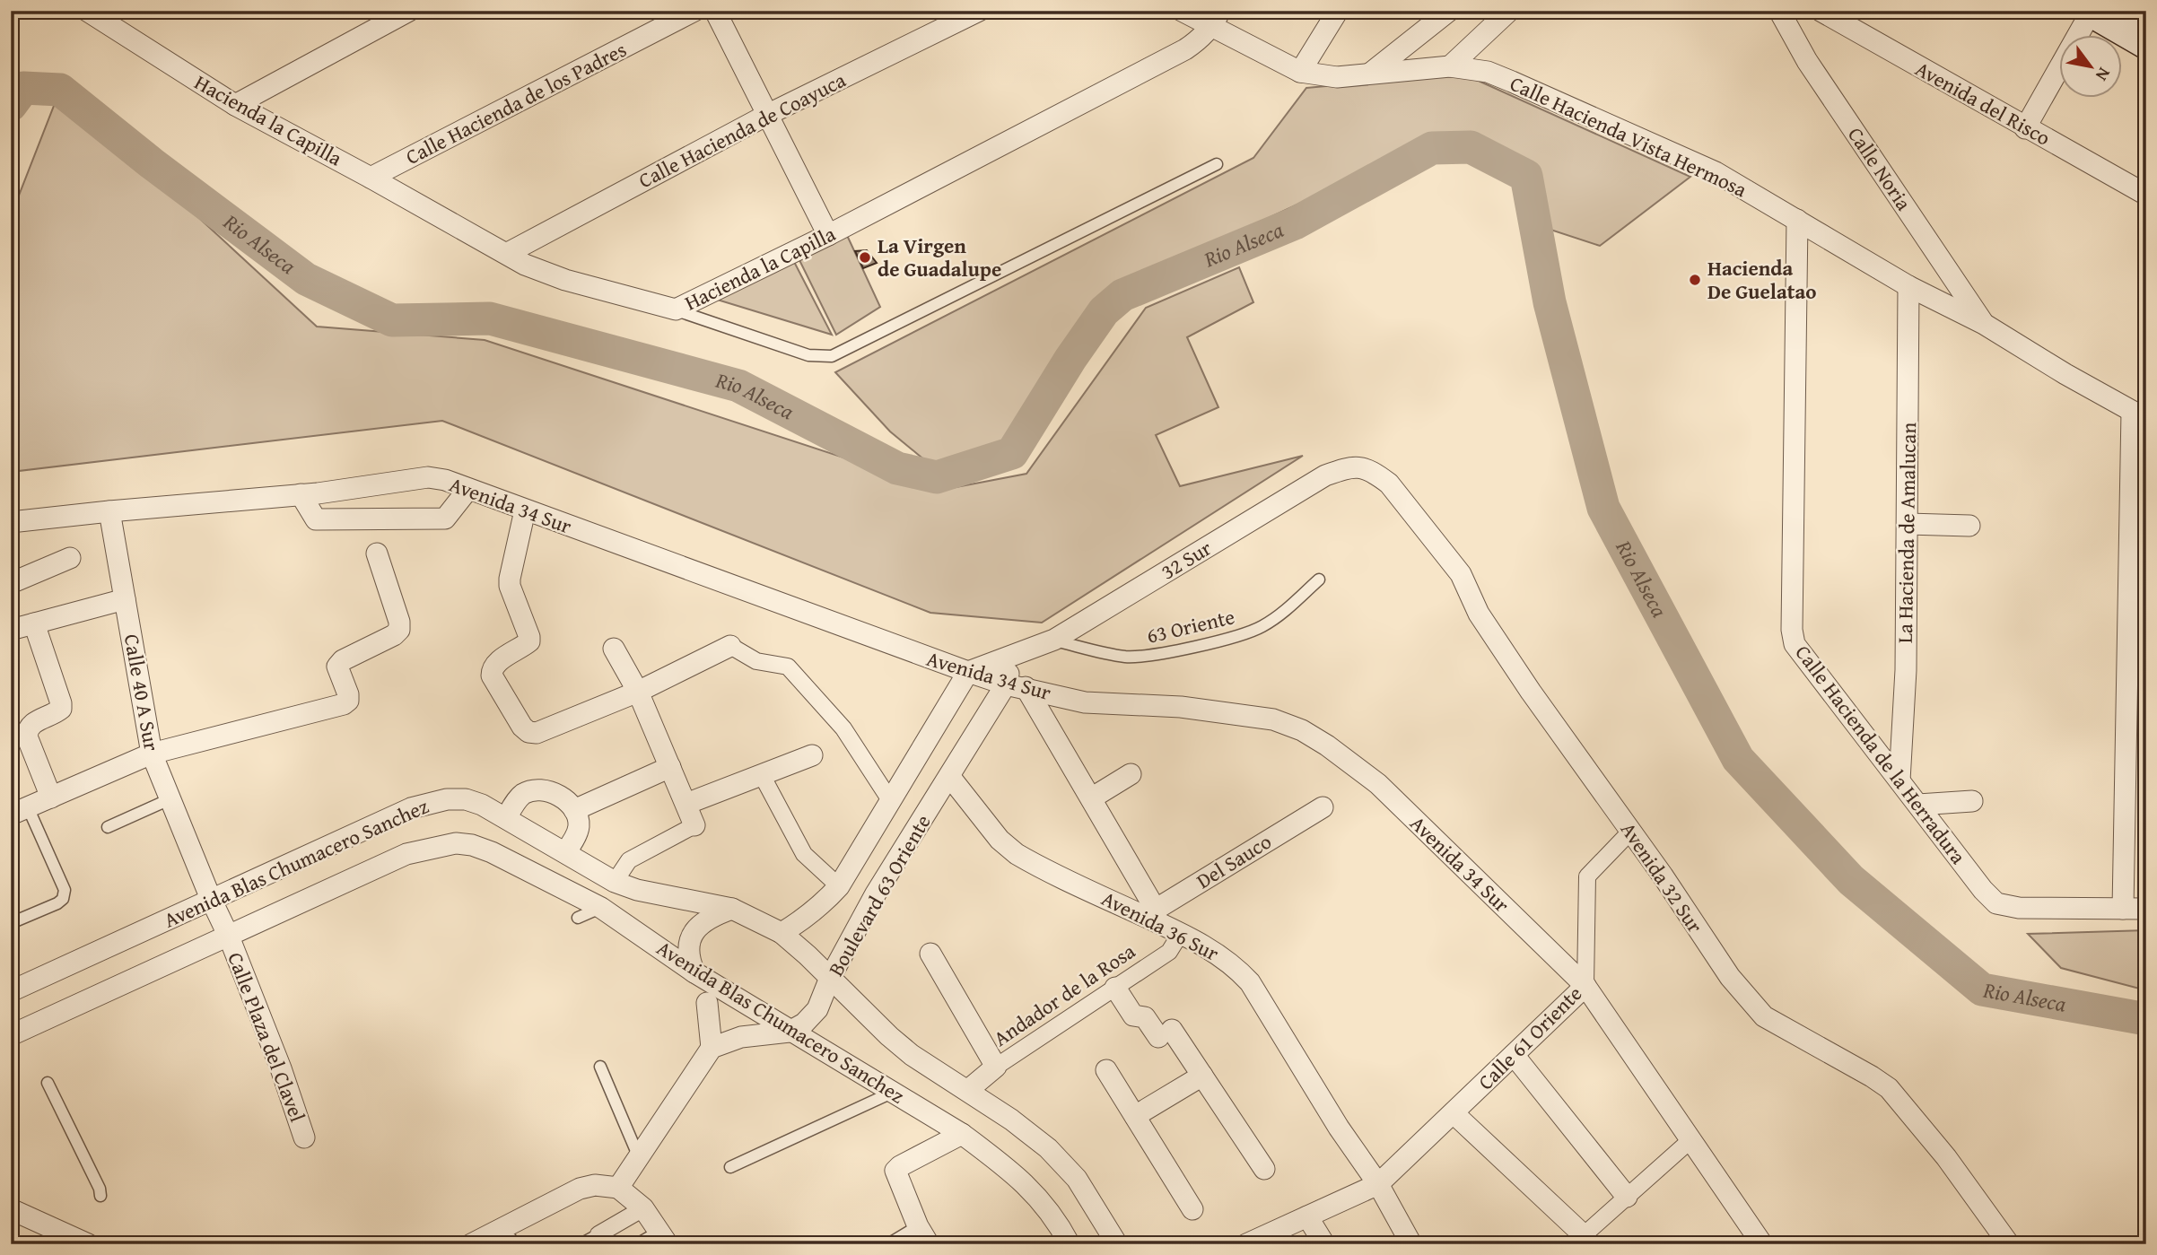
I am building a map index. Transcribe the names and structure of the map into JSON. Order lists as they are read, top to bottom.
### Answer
{
  "streets": {
    "street": [
      "Calle Hacienda de los Padres",
      "Avenida del Risco",
      "Hacienda la Capilla",
      "Calle Hacienda de Coayuca",
      "Calle Hacienda Vista Hermosa",
      "Calle Noria",
      "Avenida 34 Sur",
      "La Hacienda de Amalucan",
      "32 Sur",
      "Calle 40 A Sur",
      "Calle Hacienda de la Herradura",
      "Del Sauco",
      "Avenida Blas Chumacero Sanchez",
      "Avenida 32 Sur",
      "Boulevard 63 Oriente",
      "Avenida 36 Sur",
      "Andador de la Rosa",
      "Calle Plaza del Clavel",
      "Calle 61 Oriente"
    ],
    "lane": ["63 Oriente"]
  },
  "crossings": [
    ["Calle Hacienda de los Padres", "Hacienda la Capilla"],
    ["Hacienda la Capilla", "Calle Hacienda de Coayuca"],
    ["Hacienda la Capilla", "Calle Hacienda Vista Hermosa"],
    ["Calle Hacienda Vista Hermosa", "Calle Noria"],
    ["Calle Hacienda Vista Hermosa", "La Hacienda de Amalucan"],
    ["Calle Hacienda Vista Hermosa", "Calle Hacienda de la Herradura"],
    ["Avenida 34 Sur", "32 Sur"],
    ["Avenida 34 Sur", "Calle 40 A Sur"],
    ["Avenida 34 Sur", "Boulevard 63 Oriente"],
    ["Avenida 34 Sur", "Calle 61 Oriente"],
    ["La Hacienda de Amalucan", "Calle Hacienda de la Herradura"],
    ["32 Sur", "63 Oriente"],
    ["32 Sur", "Avenida 32 Sur"],
    ["32 Sur", "Boulevard 63 Oriente"],
    ["Calle 40 A Sur", "Avenida Blas Chumacero Sanchez"],
    ["Calle 40 A Sur", "Calle Plaza del Clavel"],
    ["Del Sauco", "Avenida 36 Sur"],
    ["Avenida Blas Chumacero Sanchez", "Boulevard 63 Oriente"],
    ["Avenida Blas Chumacero Sanchez", "Calle Plaza del Clavel"],
    ["Avenida 32 Sur", "Calle 61 Oriente"],
    ["Boulevard 63 Oriente", "Avenida 36 Sur"],
    ["Avenida 36 Sur", "Andador de la Rosa"],
    ["Avenida 36 Sur", "Calle 61 Oriente"]
  ],
  "water": ["Rio Alseca"],
  "places": ["La Virgen de Guadalupe", "Hacienda De Guelatao"],
  "north": "bottom right"
}
